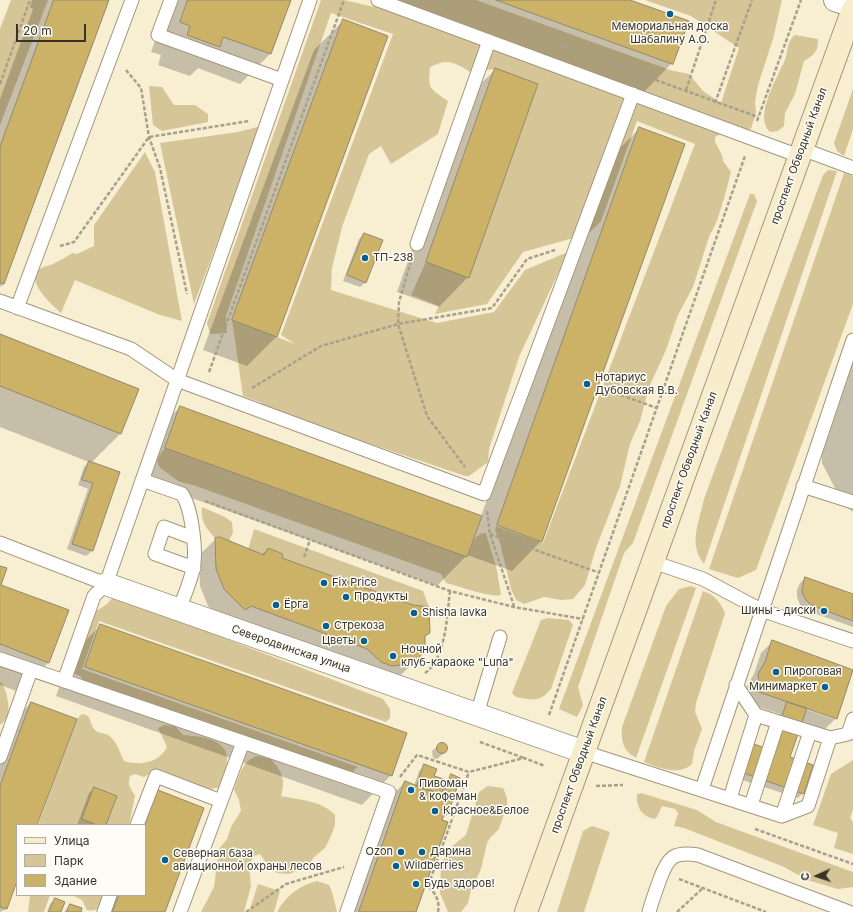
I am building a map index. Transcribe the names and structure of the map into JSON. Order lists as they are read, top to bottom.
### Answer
{
  "streets": {
    "main road": ["проспект Обводный Канал"],
    "street": ["Северодвинская улица"]
  },
  "crossings": [
    ["проспект Обводный Канал", "Северодвинская улица"]
  ],
  "places": [
    "Мемориальная доска Шабалину А.О.",
    "ТП-238",
    "Нотариус Дубовская В.В.",
    "Fix Price",
    "Продукты",
    "Ёрга",
    "Шины - диски",
    "Shisha lavka",
    "Стрекоза",
    "Цветы",
    "Ночной клуб-караоке \"Luna\"",
    "Пироговая",
    "Минимаркет",
    "Пивоман & кофеман",
    "Красное&Белое",
    "Ozon",
    "Дарина",
    "Северная база авиационной охраны лесов",
    "Wildberries",
    "Будь здоров!"
  ],
  "legend": ["Улица", "Парк", "Здание"],
  "scale_bar": "20 m",
  "north": "left"
}
